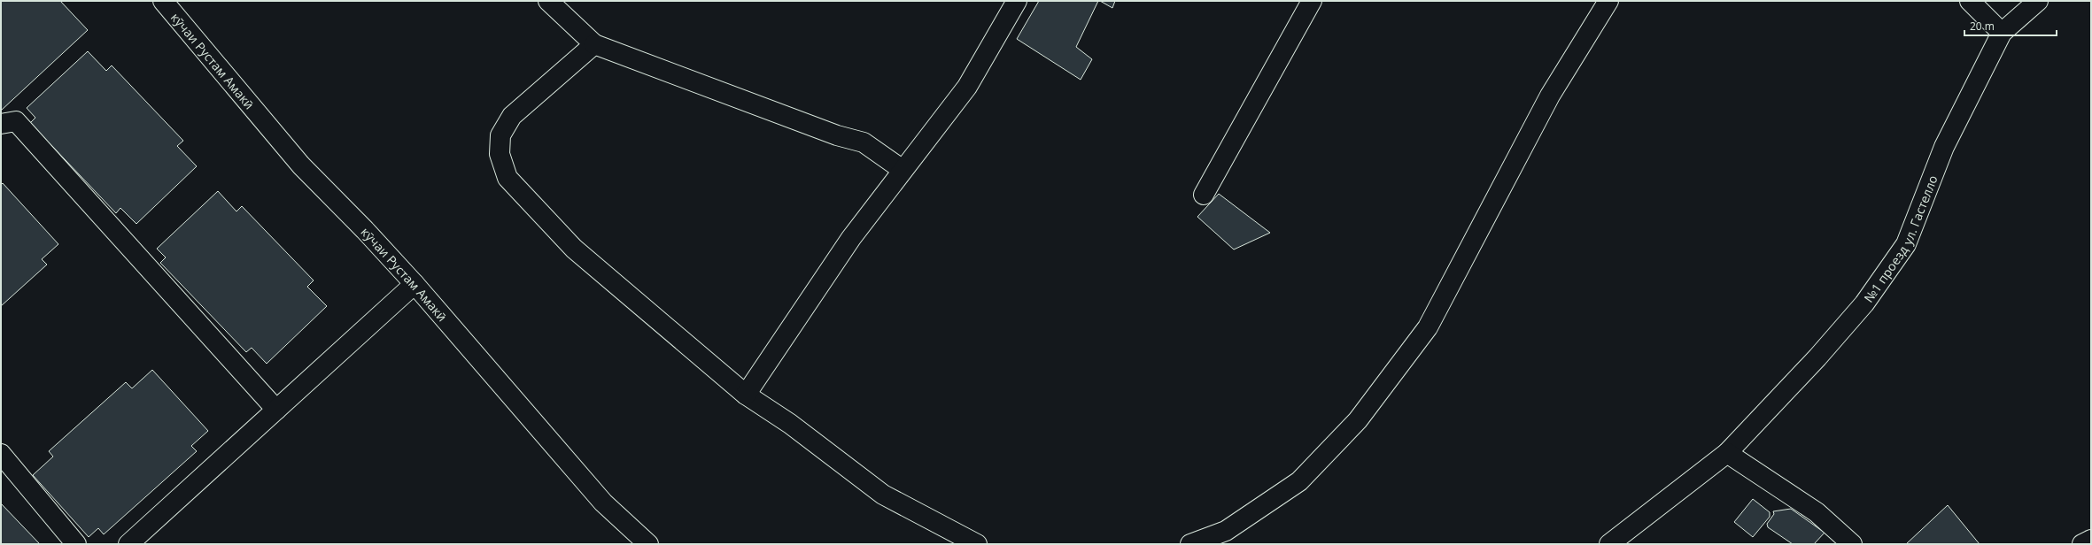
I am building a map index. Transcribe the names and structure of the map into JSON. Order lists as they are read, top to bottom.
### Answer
{
  "streets": {
    "street": ["кӯчаи Рустам Амакӣ", "№1 проезд ул. Гастелло"]
  },
  "scale_bar": "20 m"
}
